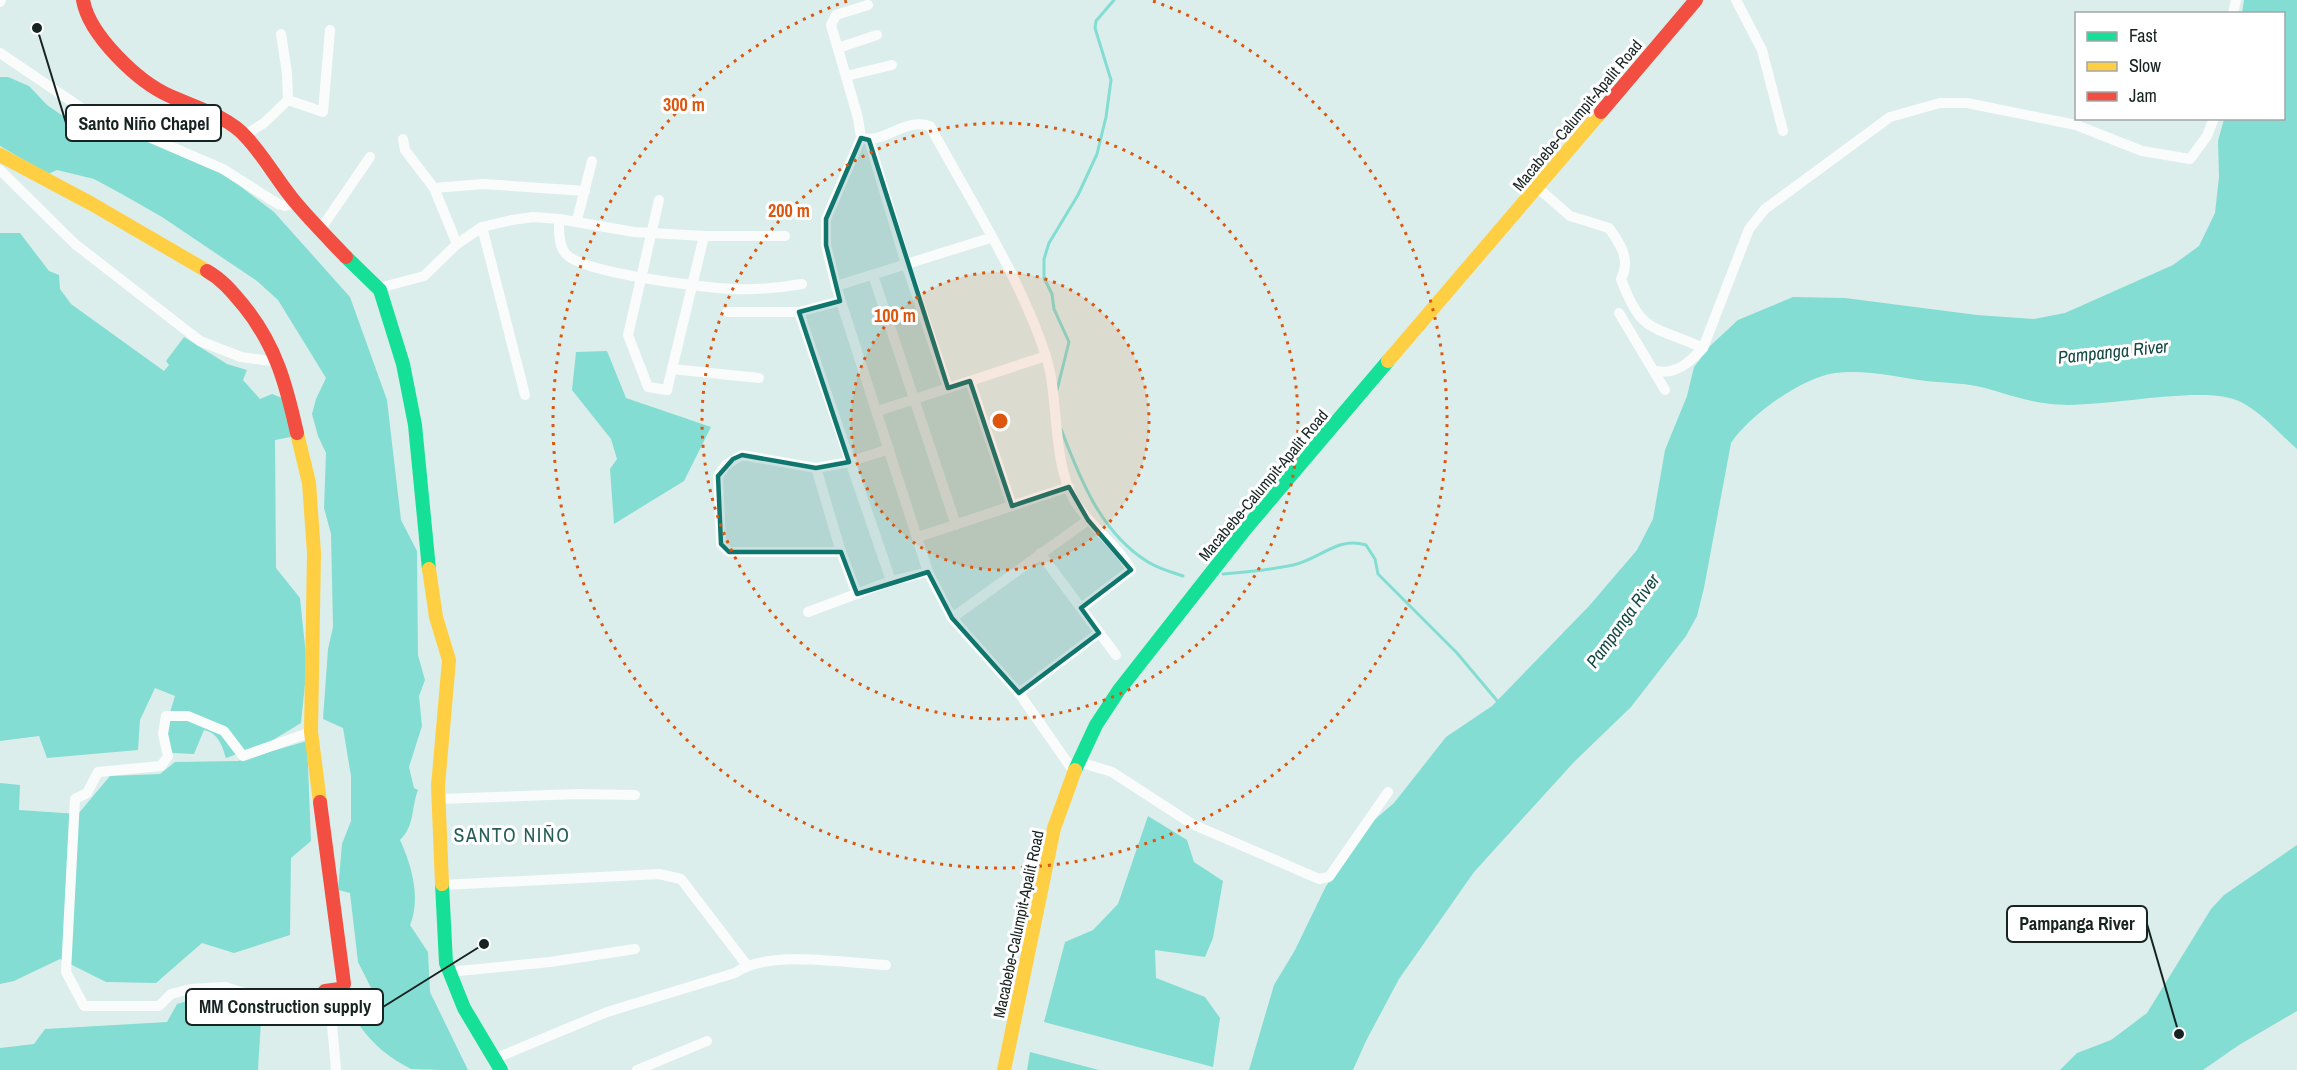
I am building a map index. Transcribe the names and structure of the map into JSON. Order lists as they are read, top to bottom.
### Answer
{
  "streets": {
    "main road": ["Macabebe-Calumpit-Apalit Road"]
  },
  "districts": ["SANTO NIÑO"],
  "water": ["Pampanga River"],
  "places": ["Santo Niño Chapel", "MM Construction supply", "Pampanga River"],
  "legend": ["Fast", "Slow", "Jam"],
  "rings": ["300 m", "200 m", "100 m"]
}
